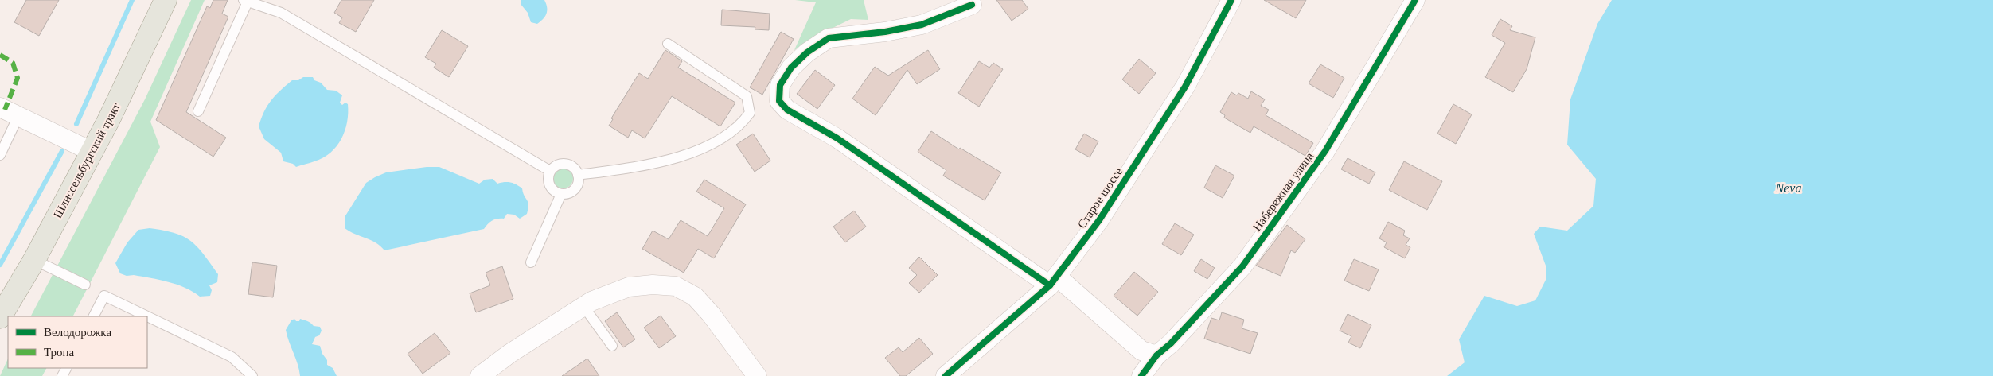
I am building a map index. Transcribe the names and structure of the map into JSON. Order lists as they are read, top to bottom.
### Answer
{
  "streets": {
    "main road": ["Шлиссельбургский тракт"],
    "street": ["Набережная улица", "Старое шоссе"]
  },
  "water": ["Neva"],
  "legend": ["Велодорожка", "Тропа"]
}
